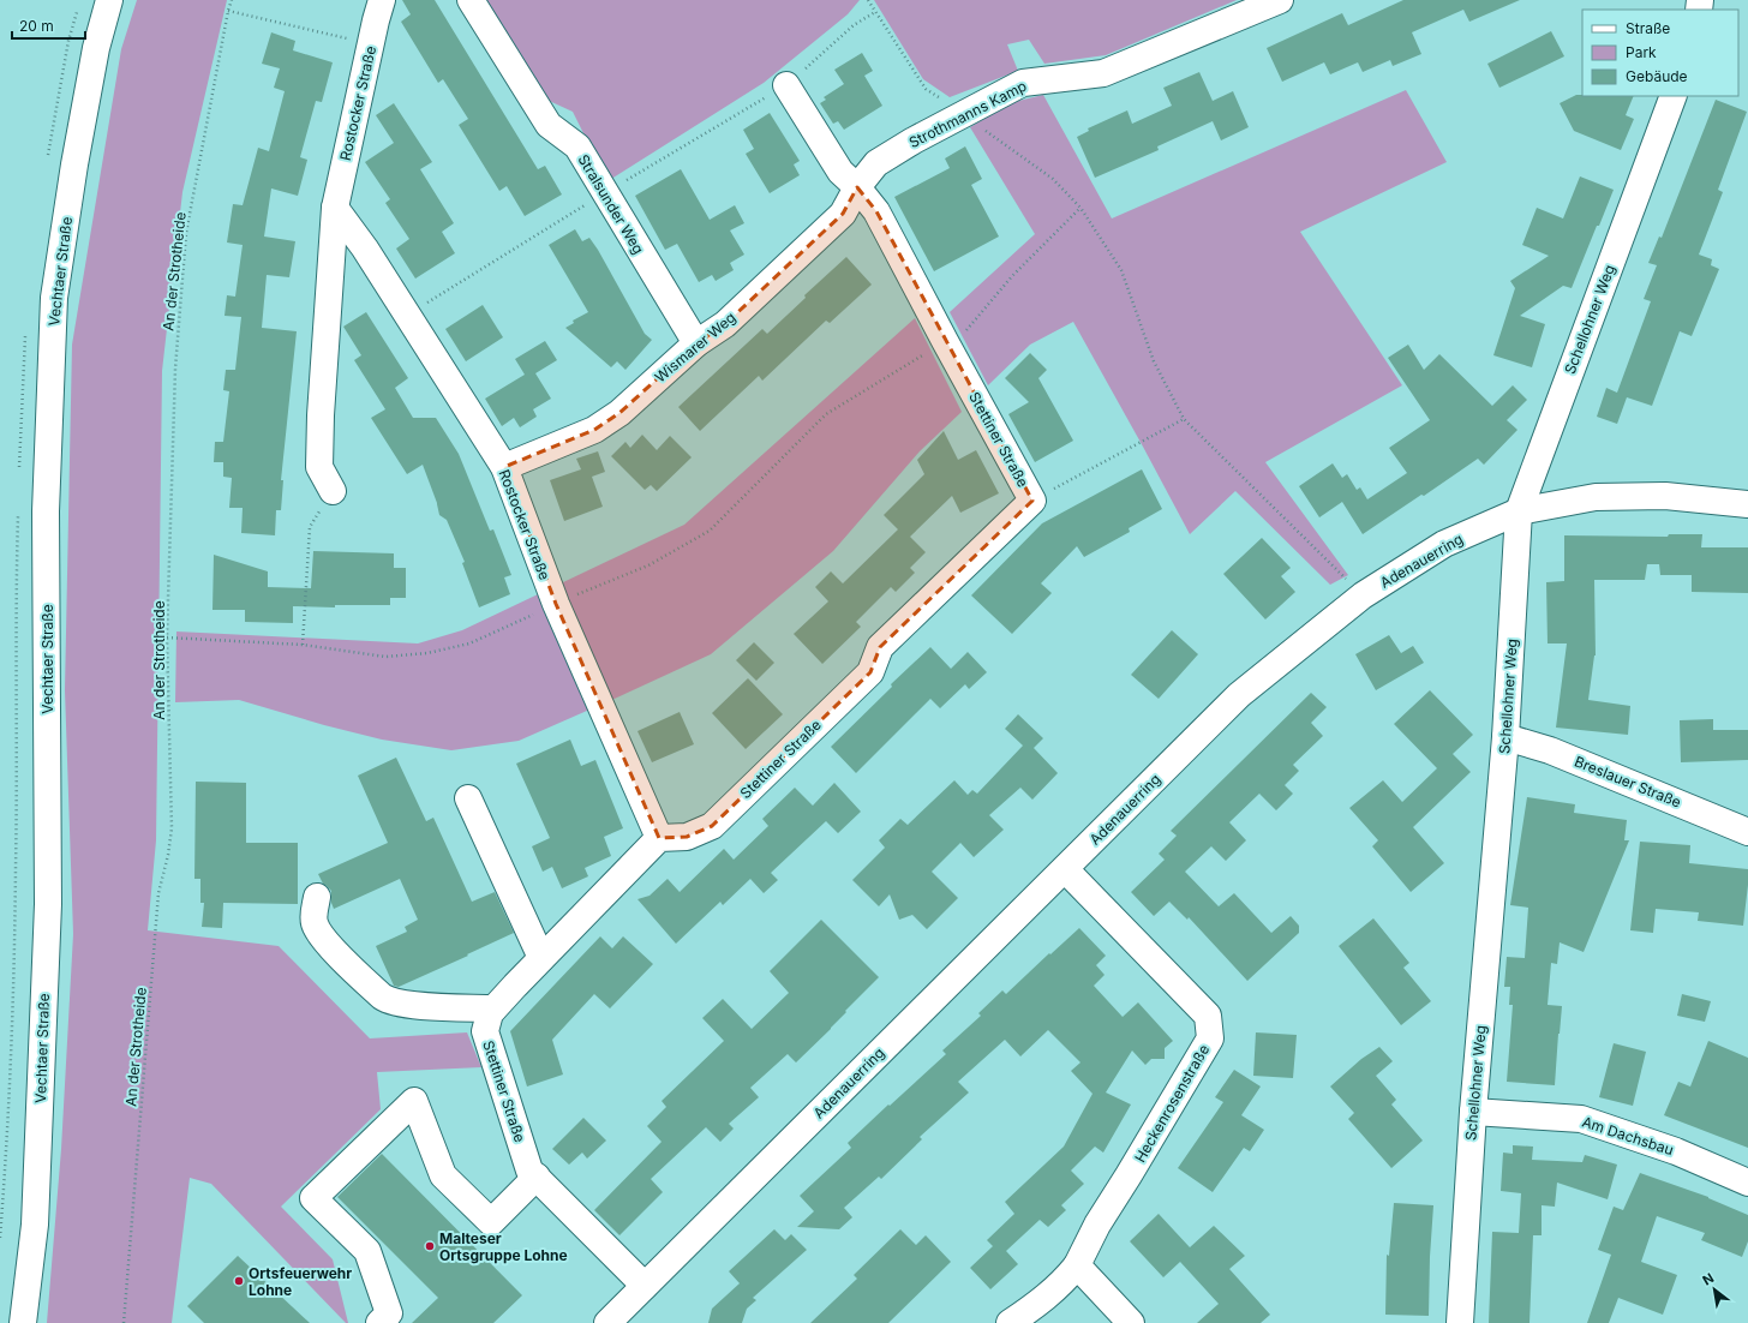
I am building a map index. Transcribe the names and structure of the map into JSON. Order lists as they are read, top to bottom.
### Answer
{
  "streets": {
    "street": [
      "Rostocker Straße",
      "Strothmanns Kamp",
      "Stralsunder Weg",
      "Vechtaer Straße",
      "Schellohner Weg",
      "Wismarer Weg",
      "Stettiner Straße",
      "Adenauerring",
      "Breslauer Straße",
      "Heckenrosenstraße",
      "Am Dachsbau"
    ],
    "path": ["An der Strotheide"]
  },
  "crossings": [
    ["Rostocker Straße", "Wismarer Weg"],
    ["Rostocker Straße", "Stettiner Straße"],
    ["Strothmanns Kamp", "Wismarer Weg"],
    ["Strothmanns Kamp", "Stettiner Straße"],
    ["Stralsunder Weg", "Wismarer Weg"],
    ["Schellohner Weg", "Adenauerring"],
    ["Schellohner Weg", "Breslauer Straße"],
    ["Schellohner Weg", "Am Dachsbau"],
    ["Wismarer Weg", "Stettiner Straße"],
    ["Stettiner Straße", "Adenauerring"],
    ["Adenauerring", "Heckenrosenstraße"]
  ],
  "places": ["Malteser Ortsgruppe Lohne", "Ortsfeuerwehr Lohne"],
  "legend": ["Straße", "Park", "Gebäude"],
  "scale_bar": "20 m",
  "north": "top left"
}
